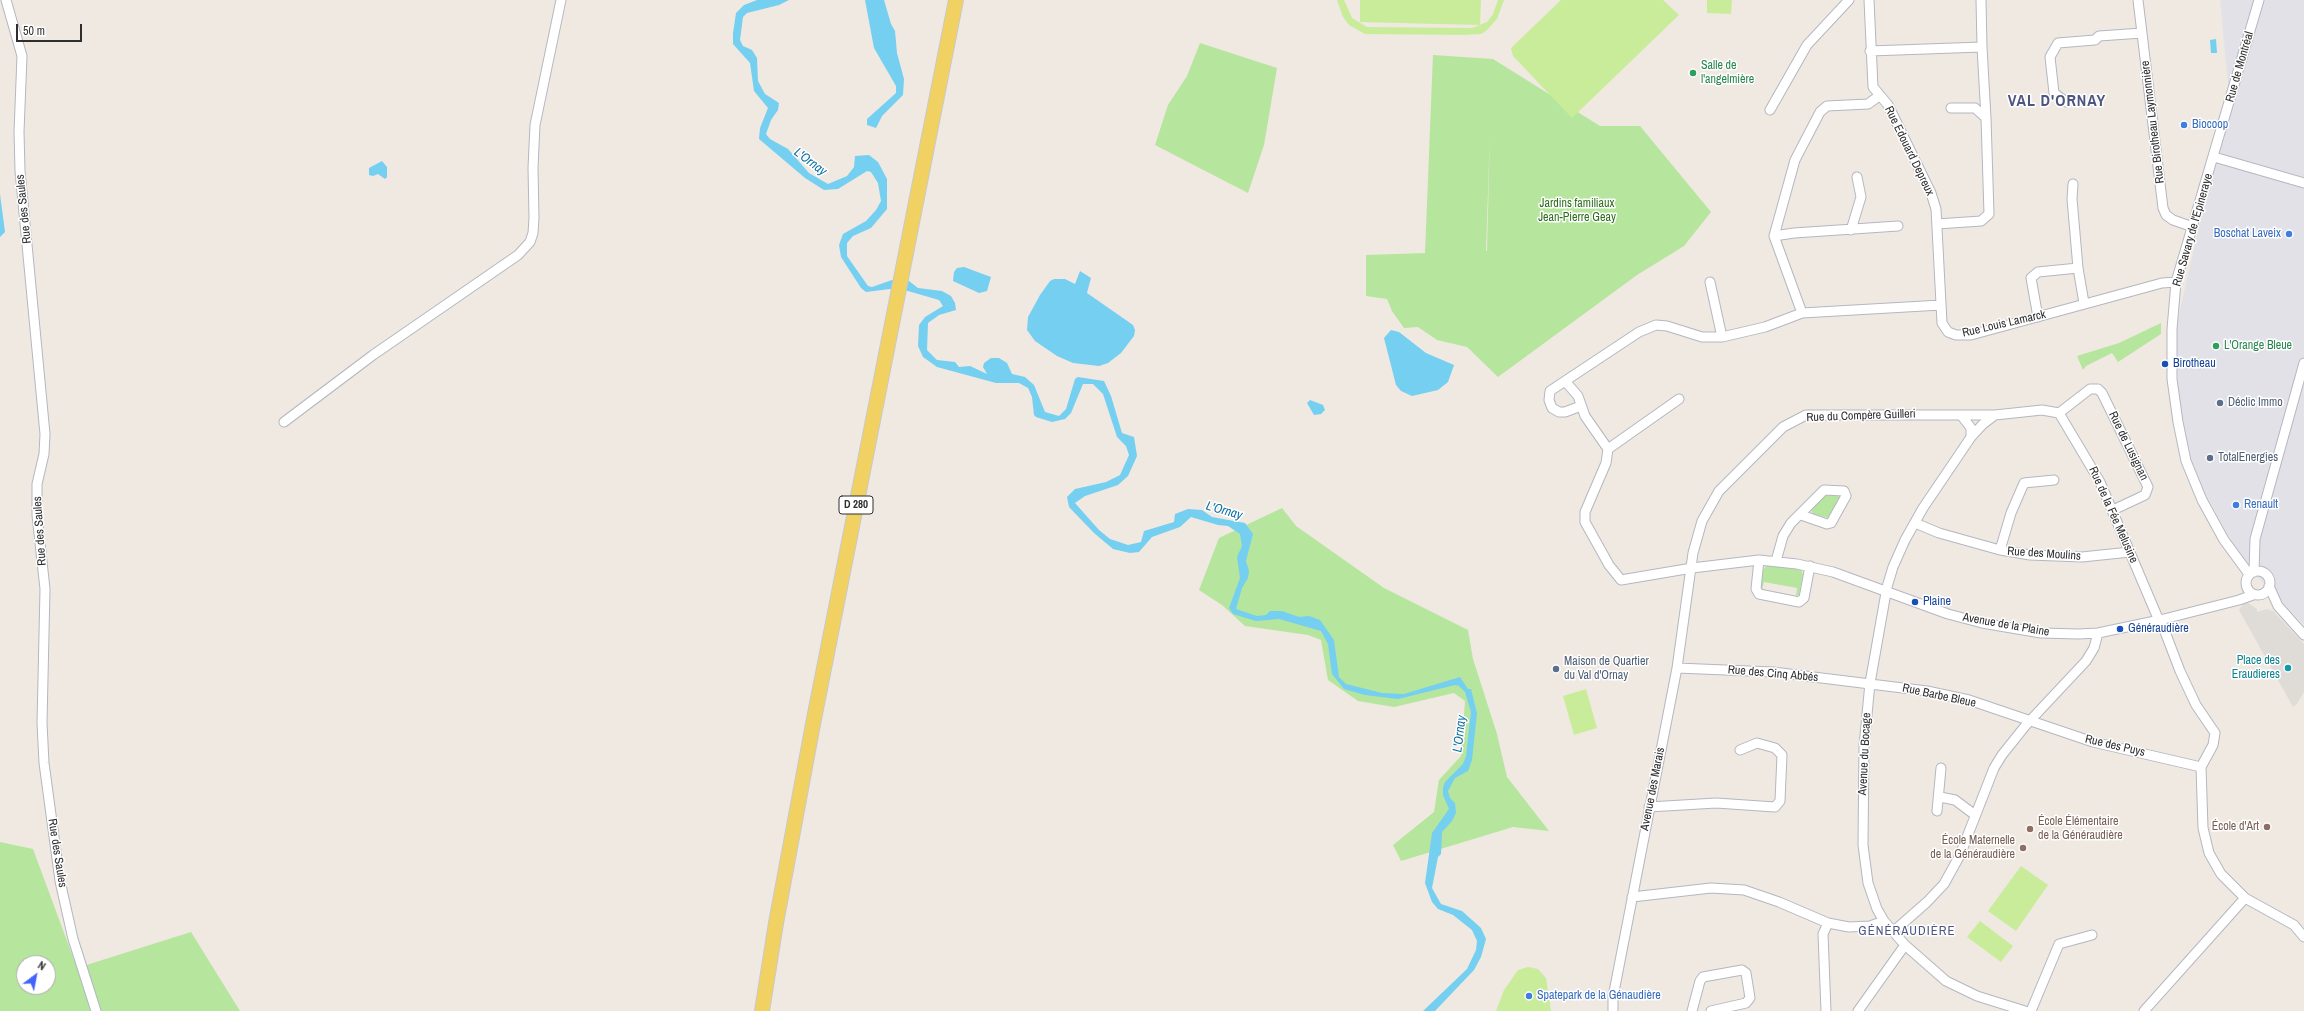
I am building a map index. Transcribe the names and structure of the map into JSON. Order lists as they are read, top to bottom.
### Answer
{
  "streets": {
    "main road": ["D 280"],
    "street": [
      "Rue de Montréal",
      "Rue Birotheau Laymonnière",
      "Rue Edouard Depreux",
      "Rue des Saules",
      "Rue Savary de l'Epineraye",
      "Rue Louis Lamarck",
      "Rue du Compère Guilleri",
      "Rue de Lusignan",
      "Rue de la Fée Melusine",
      "Rue des Moulins",
      "Avenue de la Plaine",
      "Rue des Cinq Abbés",
      "Rue Barbe Bleue",
      "Rue des Puys",
      "Avenue du Bocage",
      "Avenue des Marais"
    ]
  },
  "crossings": [
    ["Rue de Montréal", "Rue Savary de l'Epineraye"],
    ["Rue Birotheau Laymonnière", "Rue Savary de l'Epineraye"],
    ["Rue Edouard Depreux", "Rue Louis Lamarck"],
    ["Rue Savary de l'Epineraye", "Rue Louis Lamarck"],
    ["Rue Savary de l'Epineraye", "Avenue de la Plaine"],
    ["Rue du Compère Guilleri", "Avenue de la Plaine"],
    ["Rue du Compère Guilleri", "Avenue du Bocage"],
    ["Rue du Compère Guilleri", "Avenue des Marais"],
    ["Rue de Lusignan", "Rue de la Fée Melusine"],
    ["Rue de la Fée Melusine", "Rue des Moulins"],
    ["Rue de la Fée Melusine", "Avenue de la Plaine"],
    ["Rue de la Fée Melusine", "Rue des Puys"],
    ["Rue des Moulins", "Avenue du Bocage"],
    ["Avenue de la Plaine", "Avenue du Bocage"],
    ["Avenue de la Plaine", "Avenue des Marais"],
    ["Rue des Cinq Abbés", "Rue Barbe Bleue"],
    ["Rue des Cinq Abbés", "Avenue du Bocage"],
    ["Rue des Cinq Abbés", "Avenue des Marais"],
    ["Rue Barbe Bleue", "Rue des Puys"],
    ["Rue Barbe Bleue", "Avenue du Bocage"]
  ],
  "districts": ["VAL D'ORNAY", "GÉNÉRAUDIÈRE"],
  "water": ["L'Ornay"],
  "parks": ["Jardins familiaux Jean-Pierre Geay"],
  "places": [
    "Salle de l'angelmière",
    "Biocoop",
    "Boschat Laveix",
    "L'Orange Bleue",
    "Birotheau",
    "Déclic Immo",
    "TotalEnergies",
    "Renault",
    "Plaine",
    "Généraudière",
    "Place des Eraudieres",
    "Maison de Quartier du Val d'Ornay",
    "École d'Art",
    "École Élémentaire de la Généraudière",
    "École Maternelle de la Généraudière",
    "Spatepark de la Génaudière"
  ],
  "scale_bar": "50 m",
  "north": "top right"
}
